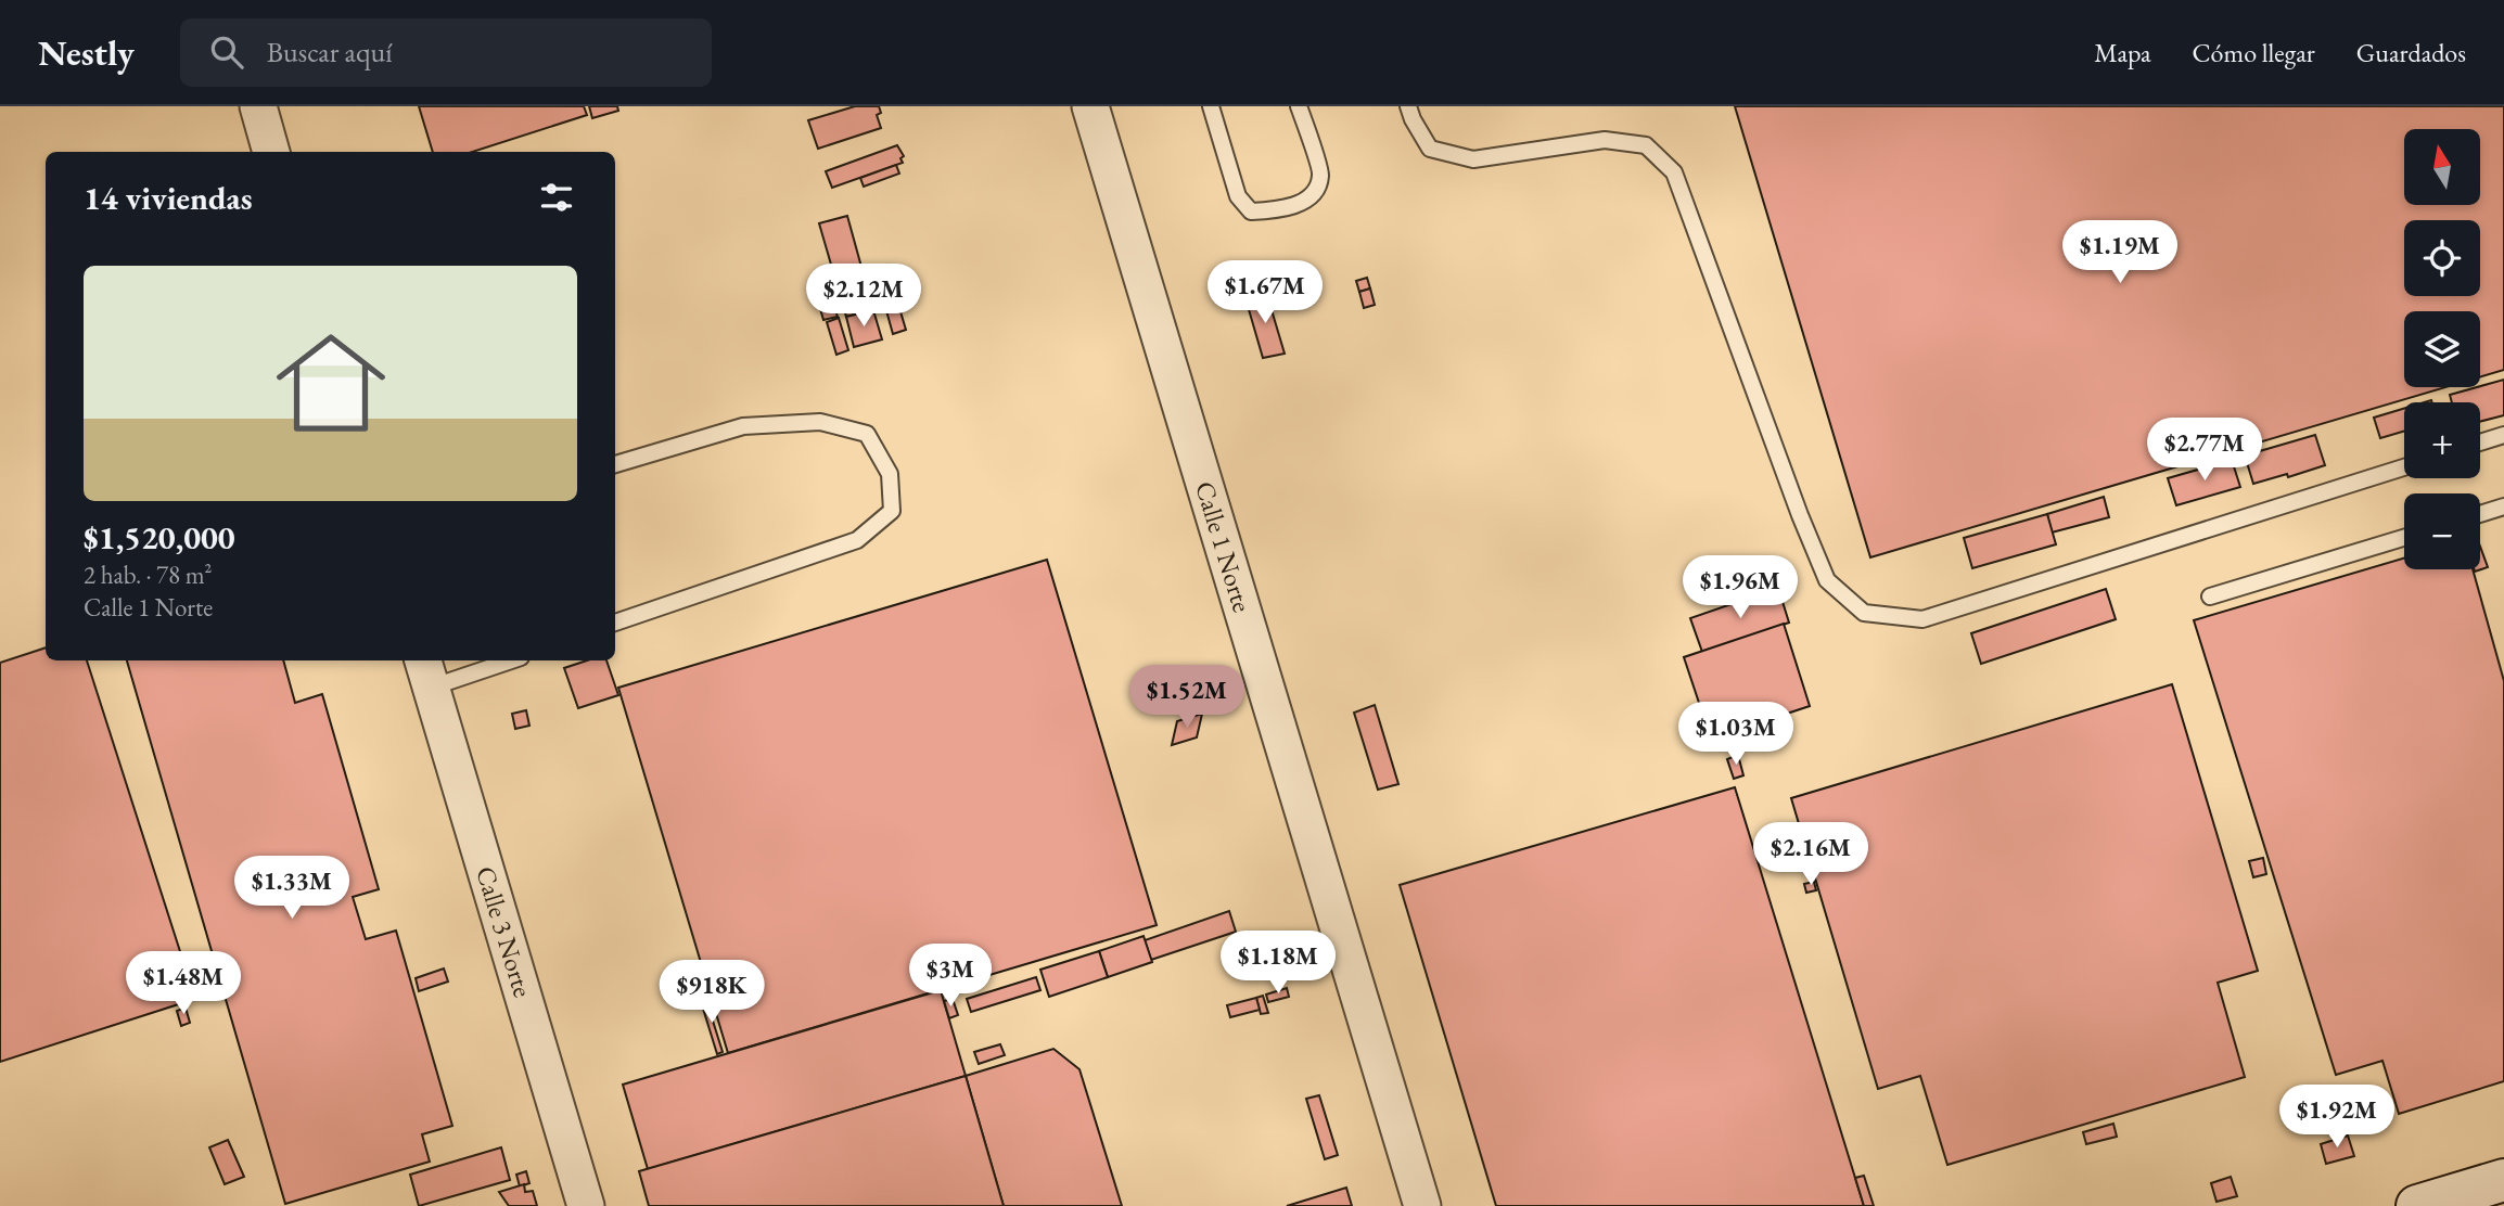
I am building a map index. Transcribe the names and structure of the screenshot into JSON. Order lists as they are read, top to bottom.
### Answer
{
  "streets": {
    "street": ["Calle 1 Norte", "Calle 3 Norte"]
  },
  "north": "top",
  "page": {
    "header": "Nestly",
    "search": "Buscar aquí",
    "nav": ["Mapa", "Cómo llegar", "Guardados"],
    "map_buttons": ["+", "−"],
    "heading": "14 viviendas",
    "price": [
      "$1.19M",
      "$1.67M",
      "$2.12M",
      "$2.77M",
      "$1.96M",
      "$1.52M",
      "$1.03M",
      "$2.16M",
      "$1.33M",
      "$1.18M",
      "$3M",
      "$1.48M",
      "$918K",
      "$1.92M"
    ],
    "list": [
      {
        "name": "$1,520,000",
        "note": "2 hab. · 78 m² · Calle 1 Norte"
      }
    ]
  }
}
